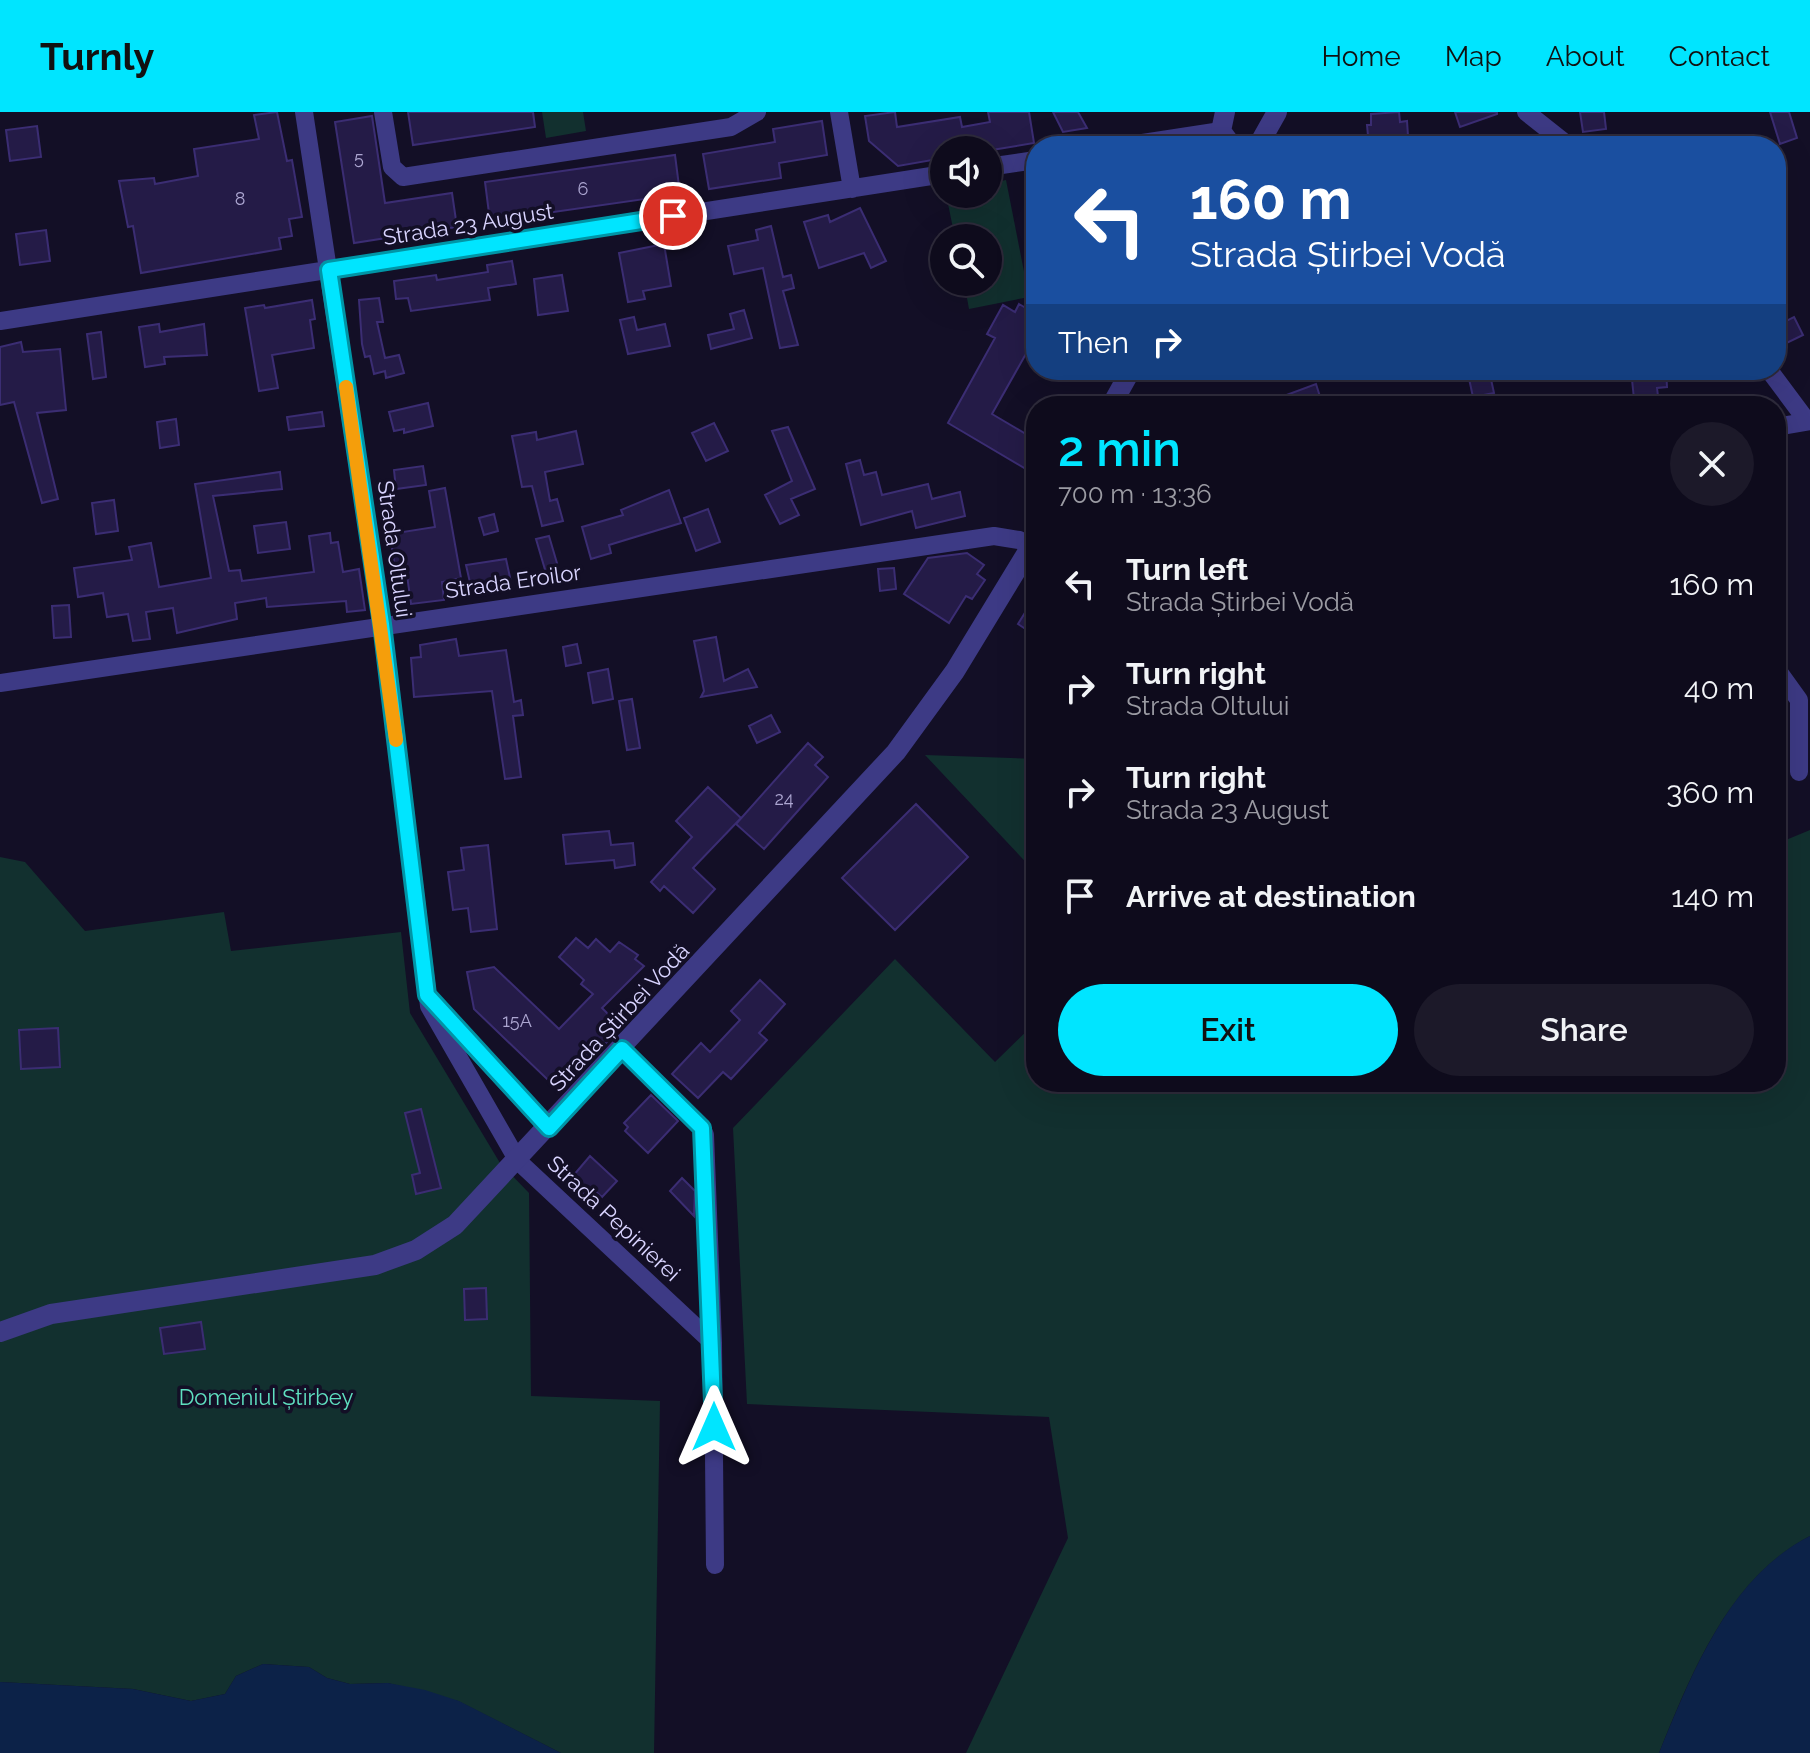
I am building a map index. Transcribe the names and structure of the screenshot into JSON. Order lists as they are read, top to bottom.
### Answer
{
  "streets": {
    "street": [
      "Strada 23 August",
      "Strada Oltului",
      "Strada Eroilor",
      "Strada Știrbei Vodă",
      "Strada Pepinierei"
    ]
  },
  "crossings": [
    ["Strada 23 August", "Strada Oltului"],
    ["Strada Oltului", "Strada Eroilor"],
    ["Strada Oltului", "Strada Știrbei Vodă"],
    ["Strada Oltului", "Strada Pepinierei"],
    ["Strada Știrbei Vodă", "Strada Pepinierei"]
  ],
  "parks": ["Domeniul Știrbey"],
  "house_numbers": [
    "5",
    "6",
    "8",
    "24",
    "15A"
  ],
  "page": {
    "header": "Turnly",
    "nav": [
      "Home",
      "Map",
      "About",
      "Contact"
    ],
    "turn": ["160 m", "Strada Știrbei Vodă"],
    "then": "Then",
    "heading": ["2 min", "700 m · 13:36"],
    "list": [
      {
        "name": "Turn left",
        "note": "Strada Știrbei Vodă",
        "value": "160 m"
      },
      {
        "name": "Turn right",
        "note": "Strada Oltului",
        "value": "40 m"
      },
      {
        "name": "Turn right",
        "note": "Strada 23 August",
        "value": "360 m"
      },
      {
        "name": "Arrive at destination",
        "value": "140 m"
      }
    ],
    "buttons": ["Exit", "Share"]
  }
}
